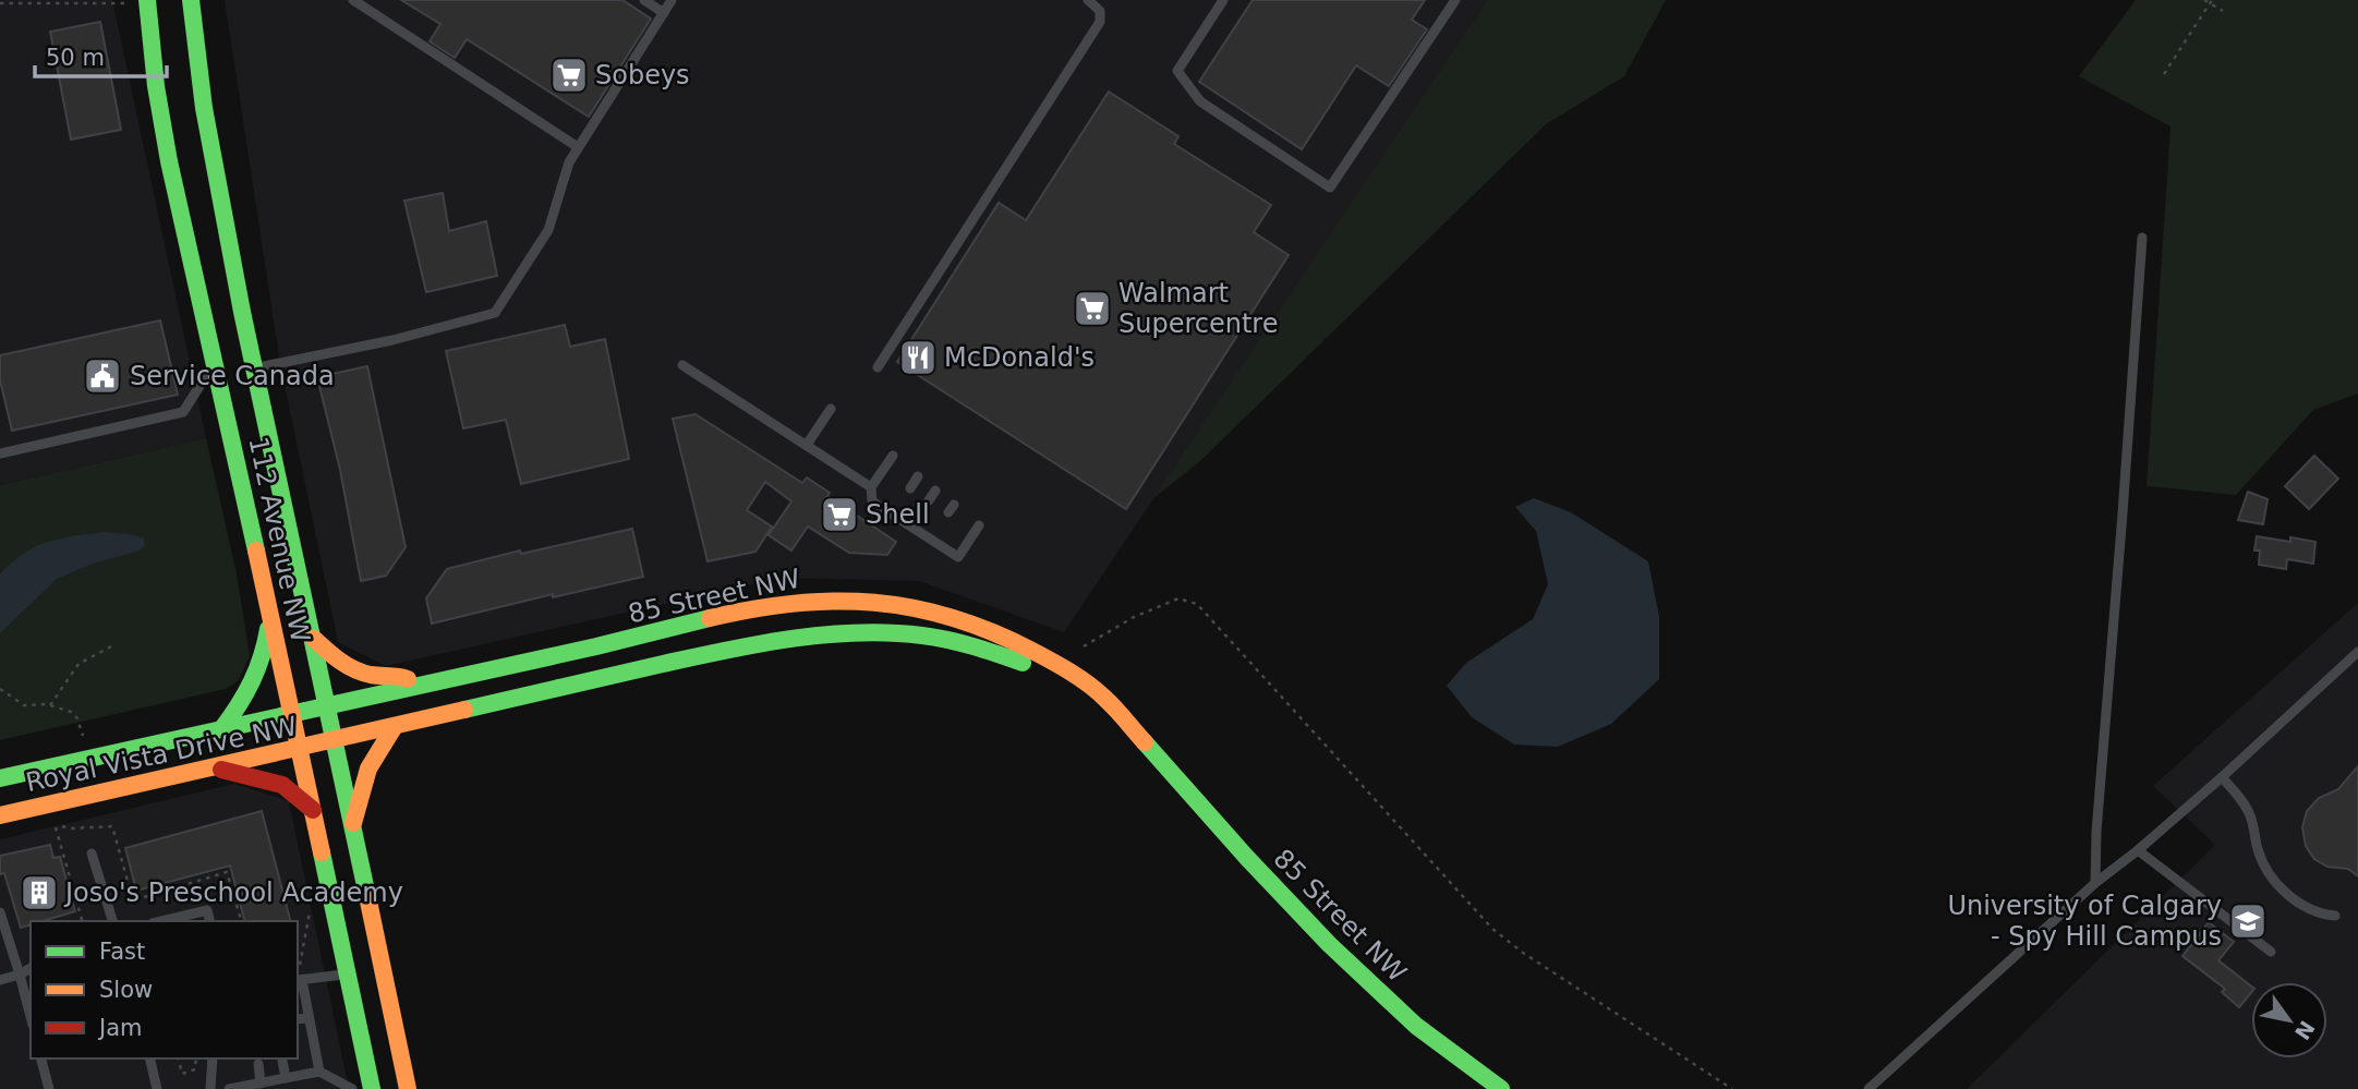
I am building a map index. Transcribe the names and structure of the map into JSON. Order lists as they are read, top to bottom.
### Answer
{
  "streets": {
    "street": ["112 Avenue NW", "85 Street NW", "Royal Vista Drive NW"]
  },
  "crossings": [
    ["112 Avenue NW", "85 Street NW"],
    ["112 Avenue NW", "Royal Vista Drive NW"],
    ["85 Street NW", "Royal Vista Drive NW"]
  ],
  "places": {
    "supermarket": ["Sobeys", "Walmart Supercentre", "Shell"],
    "restaurant": ["McDonald's"],
    "public building": ["Service Canada"],
    "building": ["Joso's Preschool Academy"],
    "school or university": ["University of Calgary - Spy Hill Campus"]
  },
  "legend": ["Fast", "Slow", "Jam"],
  "scale_bar": "50 m",
  "north": "bottom right"
}
